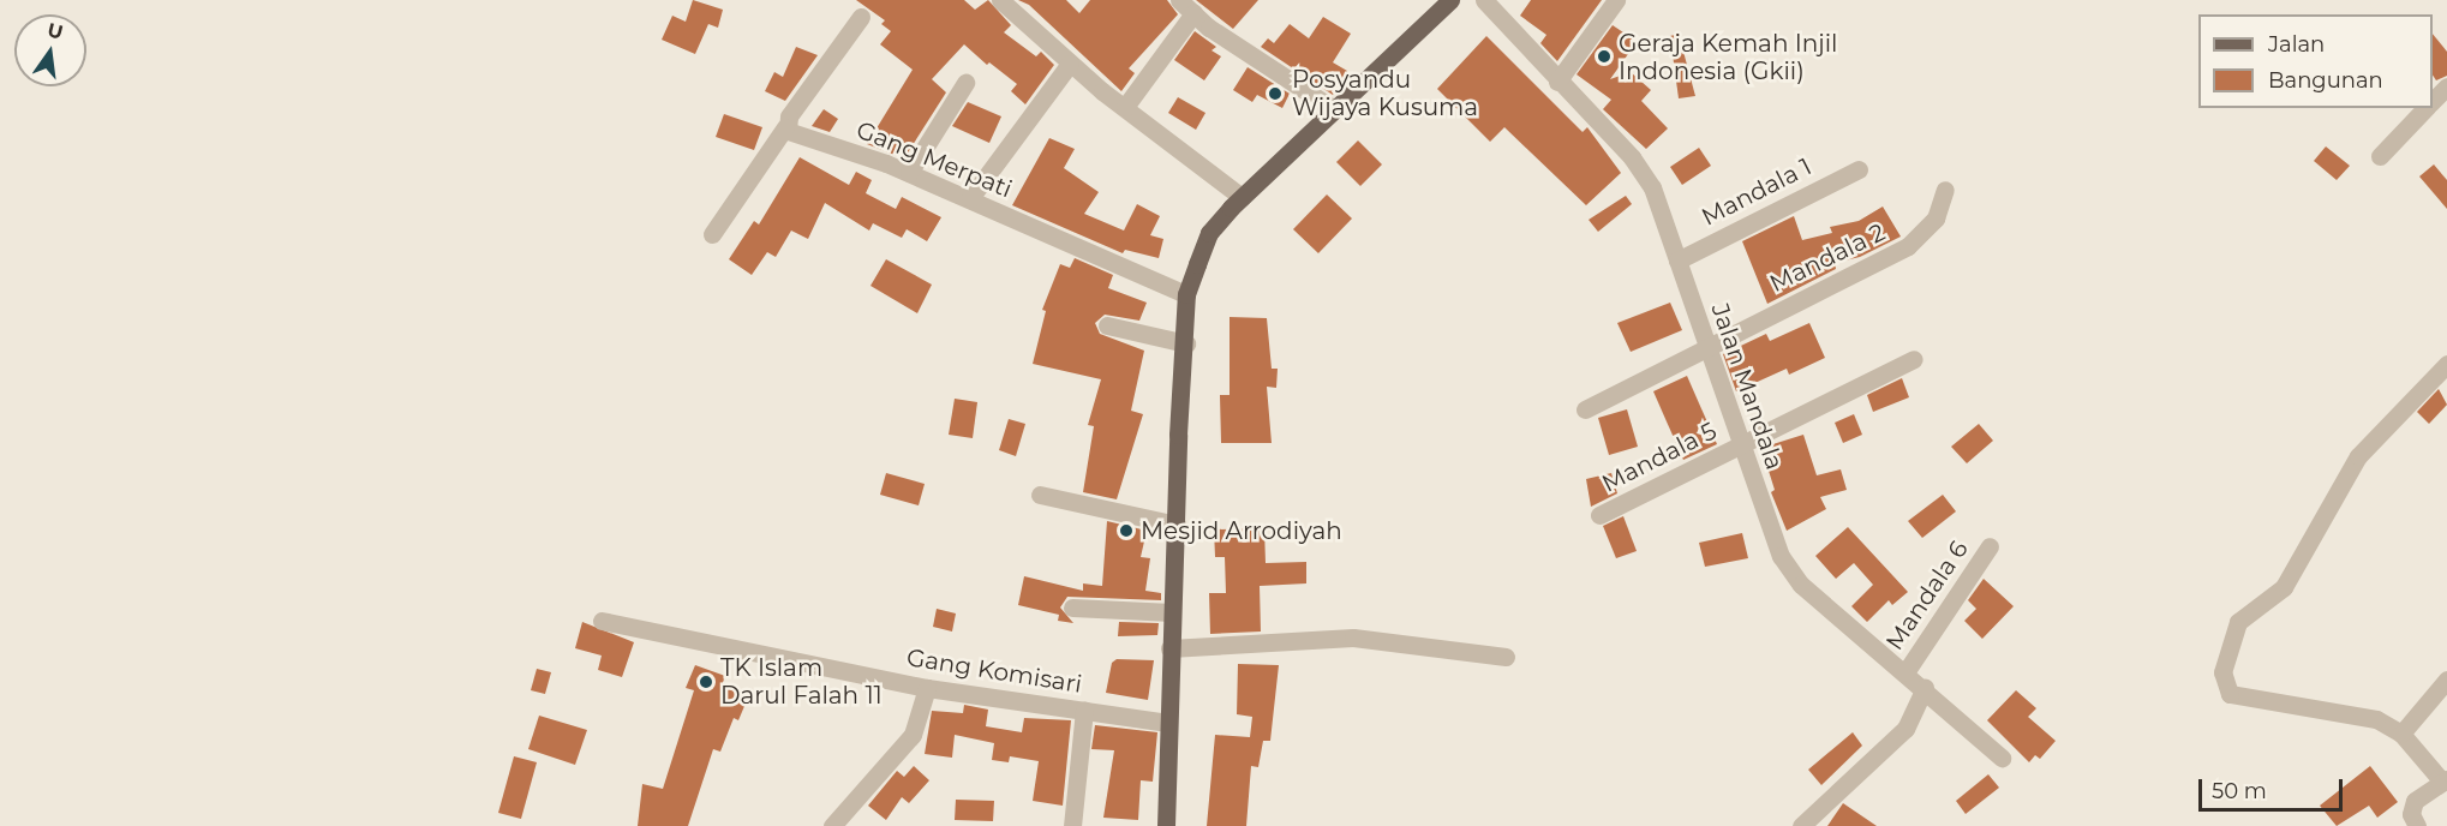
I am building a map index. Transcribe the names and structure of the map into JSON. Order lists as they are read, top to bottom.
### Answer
{
  "streets": {
    "street": [
      "Gang Merpati",
      "Mandala 1",
      "Mandala 2",
      "Jalan Mandala",
      "Mandala 5",
      "Mandala 6",
      "Gang Komisari"
    ]
  },
  "crossings": [
    ["Mandala 1", "Jalan Mandala"],
    ["Mandala 2", "Jalan Mandala"],
    ["Jalan Mandala", "Mandala 5"],
    ["Jalan Mandala", "Mandala 6"]
  ],
  "places": [
    "Geraja Kemah Injil Indonesia (Gkii)",
    "Posyandu Wijaya Kusuma",
    "Mesjid Arrodiyah",
    "TK Islam Darul Falah 11"
  ],
  "legend": ["Jalan", "Bangunan"],
  "scale_bar": "50 m",
  "north": "top"
}
